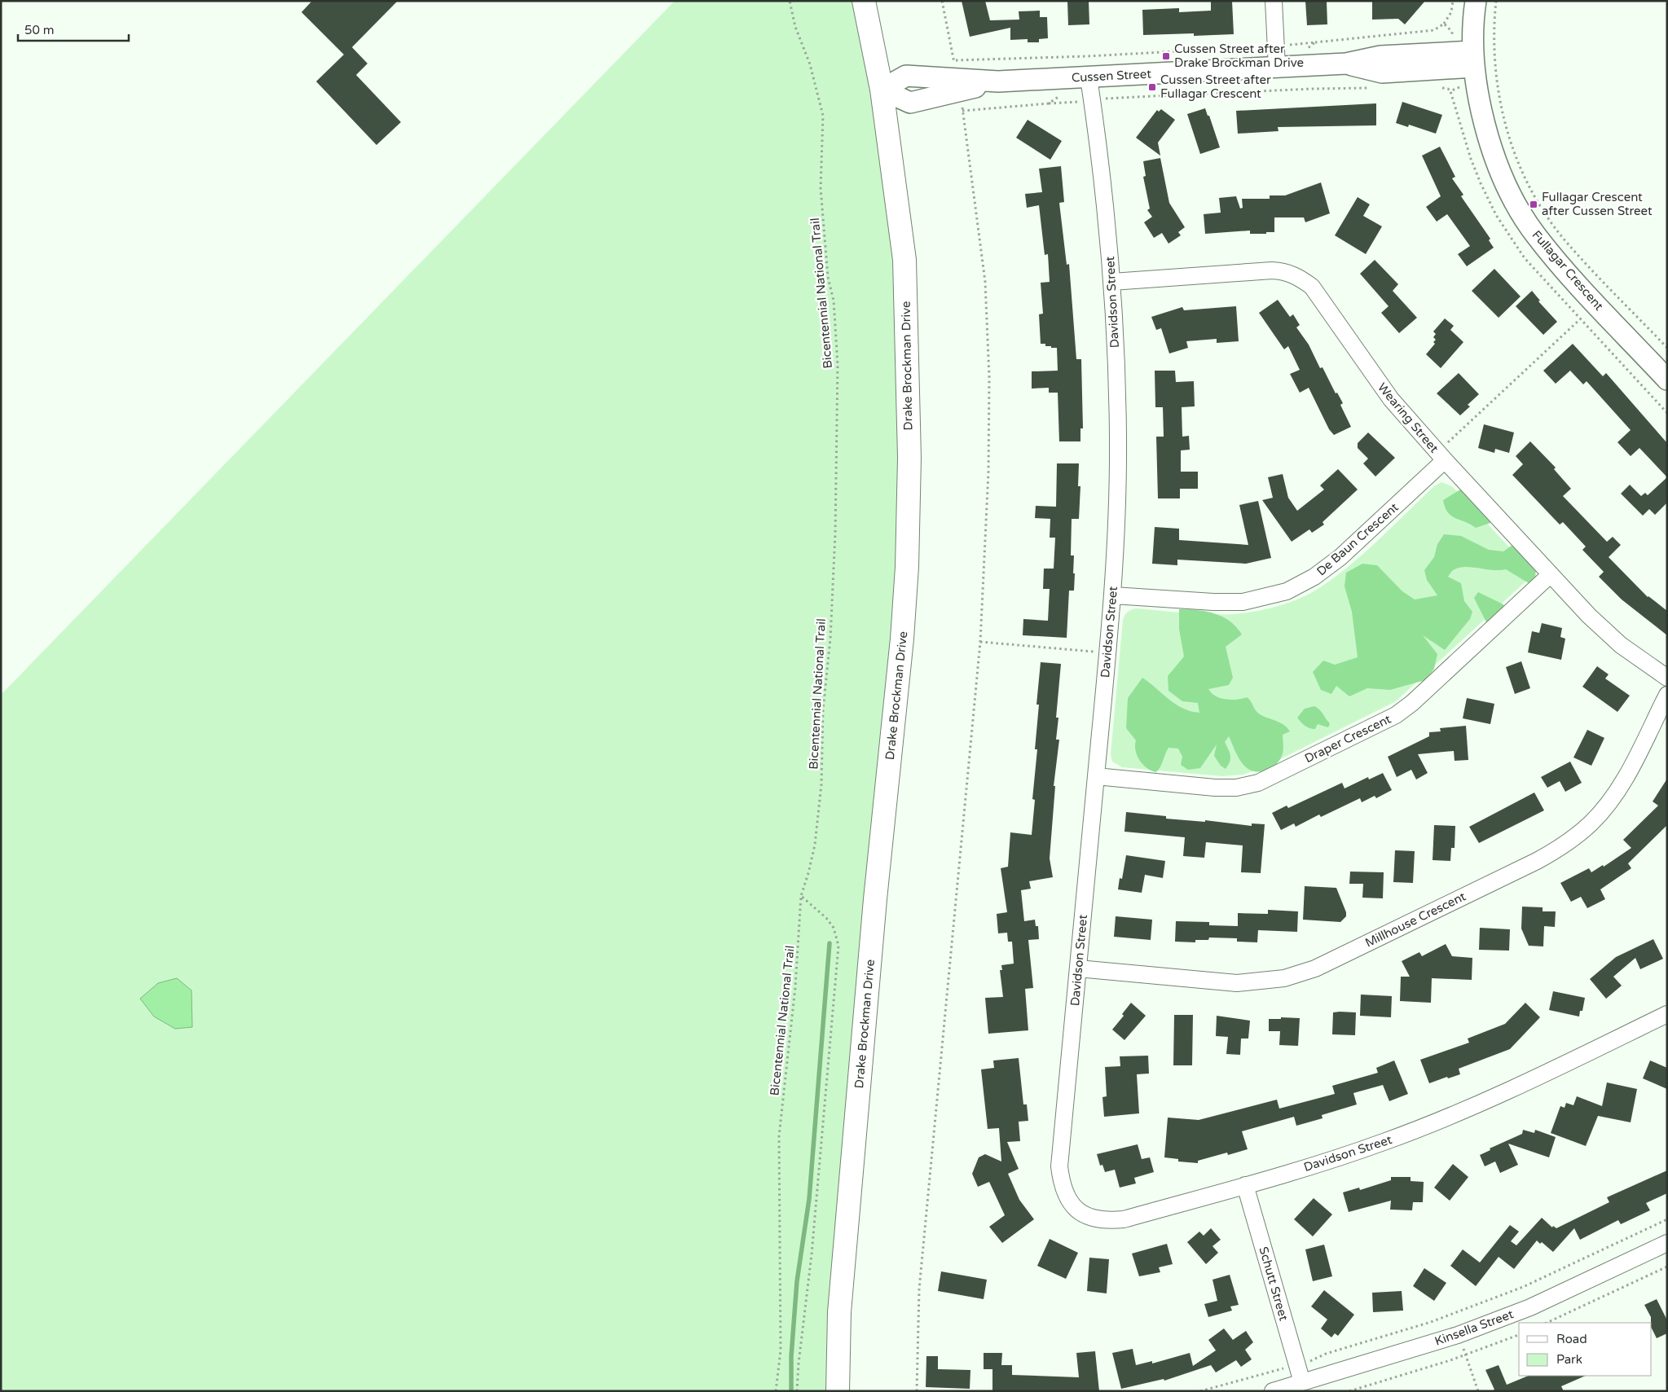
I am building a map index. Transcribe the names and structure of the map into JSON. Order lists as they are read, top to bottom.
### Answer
{
  "streets": {
    "main road": ["Drake Brockman Drive"],
    "street": [
      "Cussen Street",
      "Fullagar Crescent",
      "Davidson Street",
      "Wearing Street",
      "De Baun Crescent",
      "Draper Crescent",
      "Millhouse Crescent",
      "Schutt Street",
      "Kinsella Street"
    ],
    "path": ["Bicentennial National Trail"]
  },
  "crossings": [
    ["Cussen Street", "Fullagar Crescent"],
    ["Cussen Street", "Davidson Street"],
    ["Cussen Street", "Drake Brockman Drive"],
    ["Davidson Street", "Wearing Street"],
    ["Davidson Street", "De Baun Crescent"],
    ["Davidson Street", "Draper Crescent"],
    ["Davidson Street", "Millhouse Crescent"],
    ["Davidson Street", "Schutt Street"],
    ["Wearing Street", "De Baun Crescent"],
    ["Wearing Street", "Draper Crescent"],
    ["Schutt Street", "Kinsella Street"]
  ],
  "places": {
    "transit": ["Cussen Street after Drake Brockman Drive", "Cussen Street after Fullagar Crescent", "Fullagar Crescent after Cussen Street"]
  },
  "legend": ["Road", "Park"],
  "scale_bar": "50 m"
}
